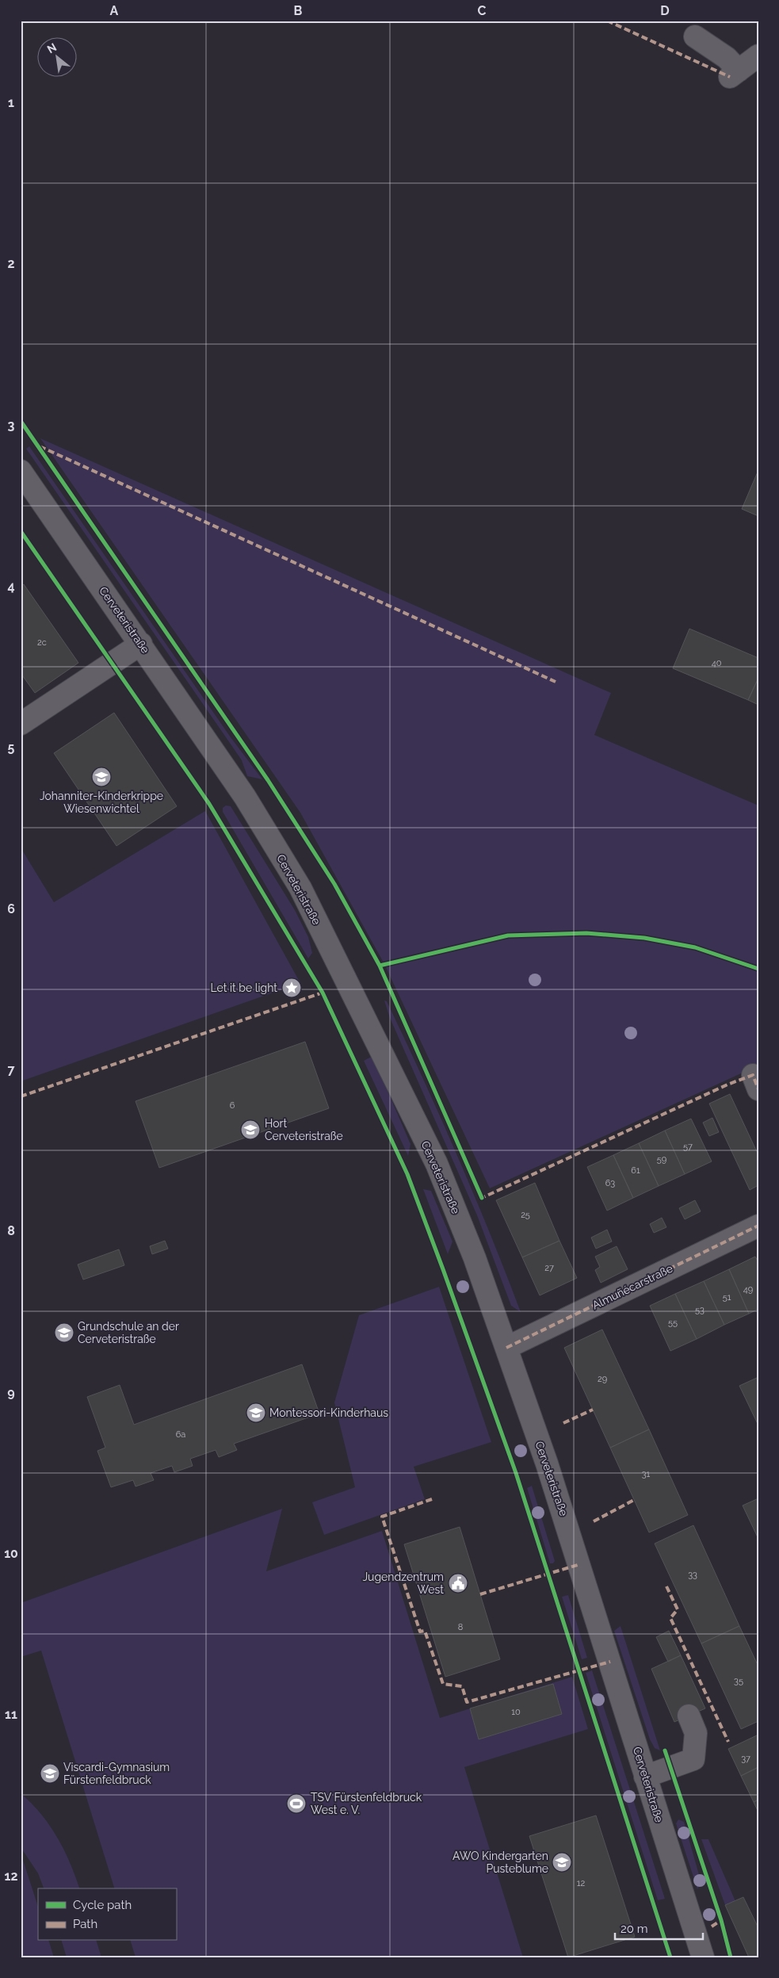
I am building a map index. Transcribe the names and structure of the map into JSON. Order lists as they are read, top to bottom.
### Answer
{
  "streets": {
    "street": ["Cerveteristraße", "Almuñécarstraße"]
  },
  "crossings": [
    ["Cerveteristraße", "Almuñécarstraße"]
  ],
  "places": {
    "school or university": [
      "Johanniter-Kinderkrippe Wiesenwichtel",
      "Hort Cerveteristraße",
      "Grundschule an der Cerveteristraße",
      "Montessori-Kinderhaus",
      "Viscardi-Gymnasium Fürstenfeldbruck",
      "AWO Kindergarten Pusteblume"
    ],
    "place": ["Let it be light"],
    "public building": ["Jugendzentrum West"],
    "sports": ["TSV Fürstenfeldbruck West e. V."]
  },
  "house_numbers": [
    "2c",
    "40",
    "6",
    "57",
    "59",
    "61",
    "63",
    "25",
    "27",
    "49",
    "51",
    "53",
    "55",
    "29",
    "6a",
    "31",
    "33",
    "8",
    "35",
    "10",
    "37",
    "12"
  ],
  "legend": ["Cycle path", "Path"],
  "scale_bar": "20 m",
  "north": "top left",
  "grid": {
    "columns": [
      "A",
      "B",
      "C",
      "D"
    ],
    "rows": [
      "1",
      "2",
      "3",
      "4",
      "5",
      "6",
      "7",
      "8",
      "9",
      "10",
      "11",
      "12"
    ]
  }
}
